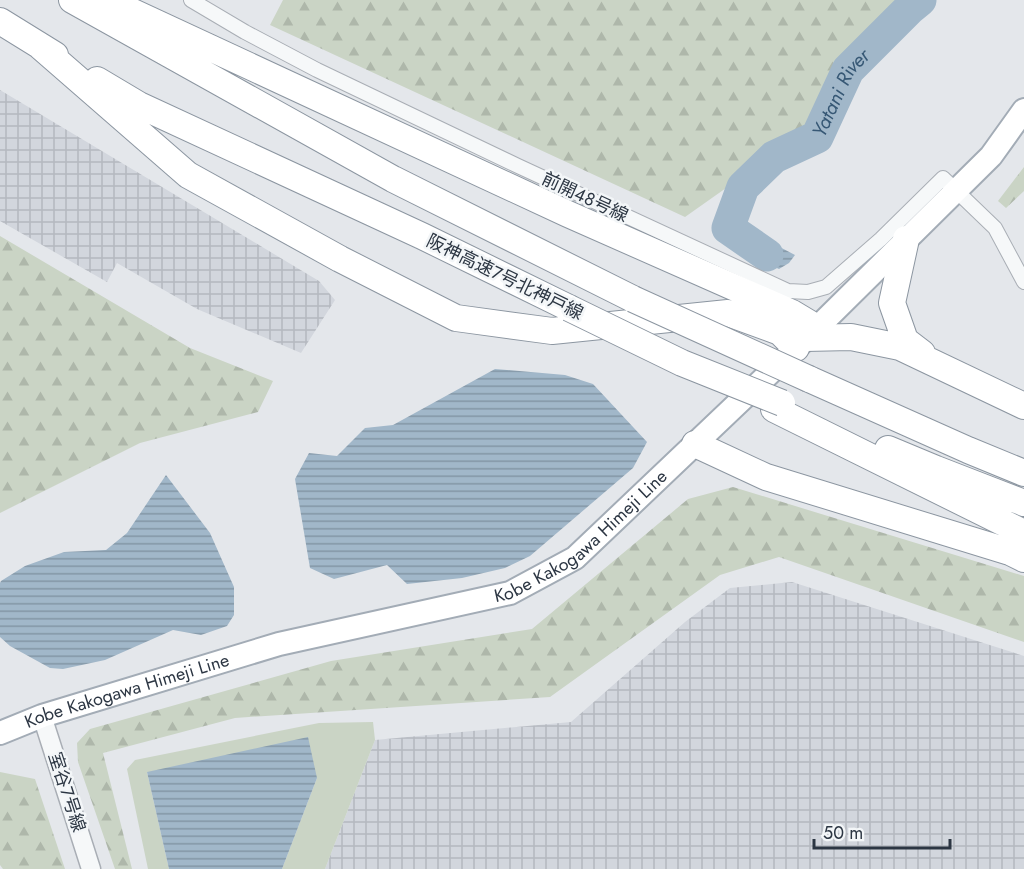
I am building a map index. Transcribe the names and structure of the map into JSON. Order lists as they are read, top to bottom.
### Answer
{
  "streets": {
    "highway": ["阪神高速7号北神戸線"],
    "main road": ["Kobe Kakogawa Himeji Line"],
    "street": ["前開４８号線", "室谷７号線"]
  },
  "crossings": [
    ["前開４８号線", "Kobe Kakogawa Himeji Line"],
    ["Kobe Kakogawa Himeji Line", "室谷７号線"]
  ],
  "water": ["Yatani River"],
  "scale_bar": "50 m"
}
